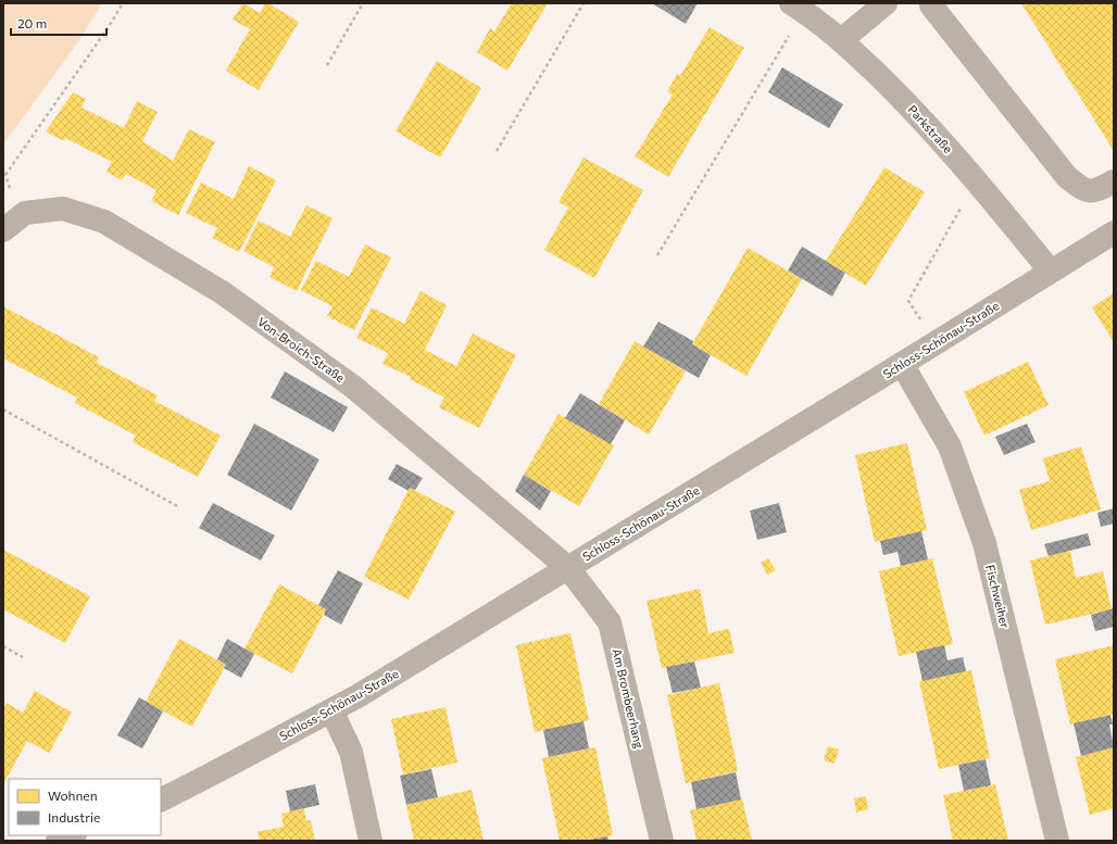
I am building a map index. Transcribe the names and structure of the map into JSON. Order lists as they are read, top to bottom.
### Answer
{
  "streets": {
    "street": [
      "Parkstraße",
      "Schloss-Schönau-Straße",
      "Von-Broich-Straße",
      "Fischweiher",
      "Am Brombeerhang"
    ]
  },
  "crossings": [
    ["Parkstraße", "Schloss-Schönau-Straße"],
    ["Schloss-Schönau-Straße", "Von-Broich-Straße"],
    ["Schloss-Schönau-Straße", "Fischweiher"],
    ["Schloss-Schönau-Straße", "Am Brombeerhang"],
    ["Von-Broich-Straße", "Am Brombeerhang"]
  ],
  "legend": ["Wohnen", "Industrie"],
  "scale_bar": "20 m"
}
